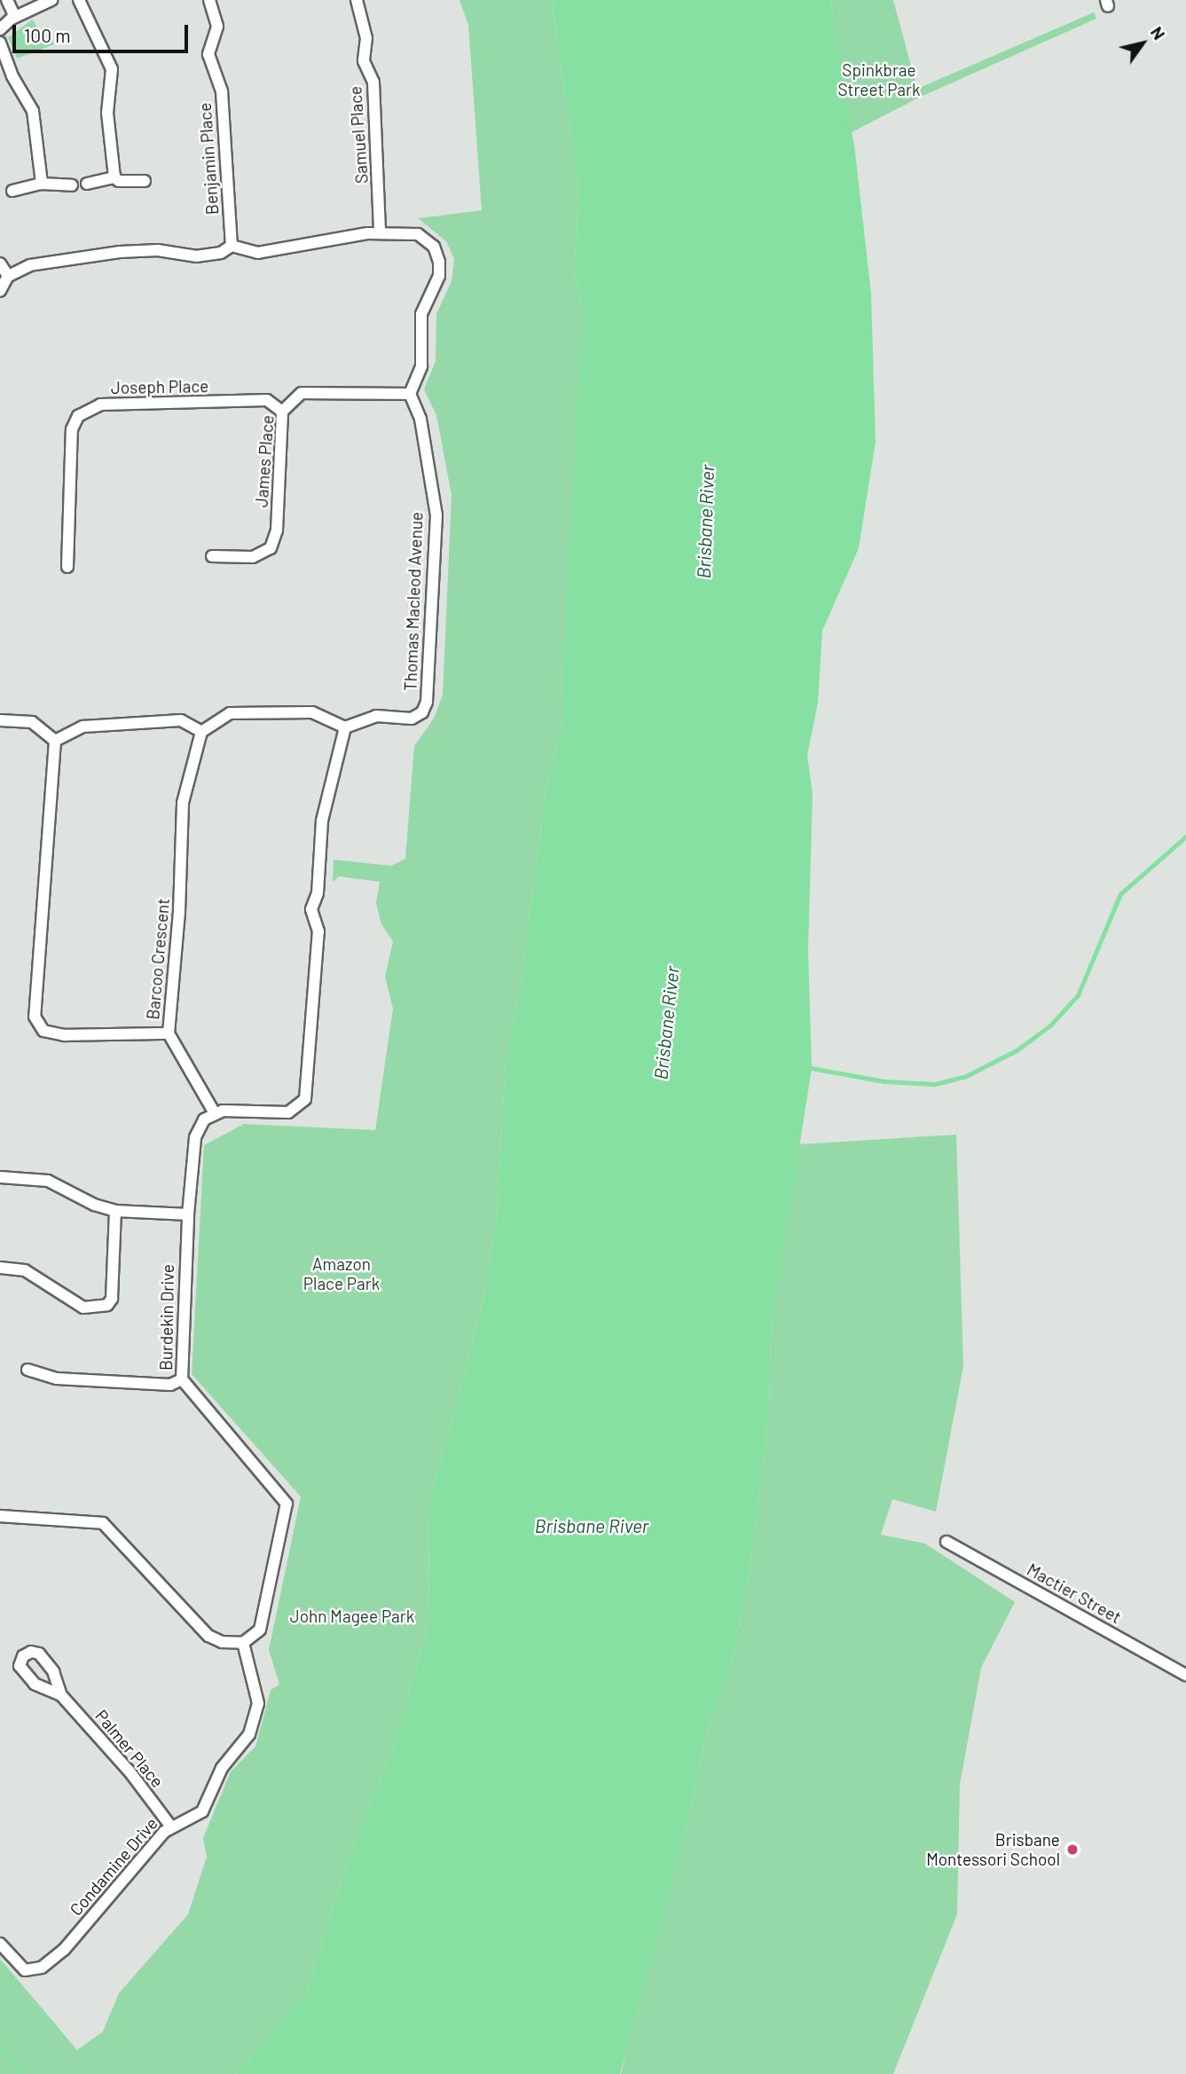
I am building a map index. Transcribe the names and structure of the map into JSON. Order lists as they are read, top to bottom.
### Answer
{
  "streets": {
    "street": [
      "Samuel Place",
      "Benjamin Place",
      "Joseph Place",
      "James Place",
      "Thomas Macleod Avenue",
      "Barcoo Crescent",
      "Burdekin Drive",
      "Mactier Street",
      "Palmer Place",
      "Condamine Drive"
    ]
  },
  "crossings": [
    ["Joseph Place", "James Place"],
    ["James Place", "Thomas Macleod Avenue"],
    ["Burdekin Drive", "Condamine Drive"],
    ["Palmer Place", "Condamine Drive"]
  ],
  "water": ["Brisbane River"],
  "parks": ["Spinkbrae Street Park", "Amazon Place Park", "John Magee Park"],
  "places": ["Brisbane Montessori School"],
  "scale_bar": "100 m",
  "north": "top right"
}
